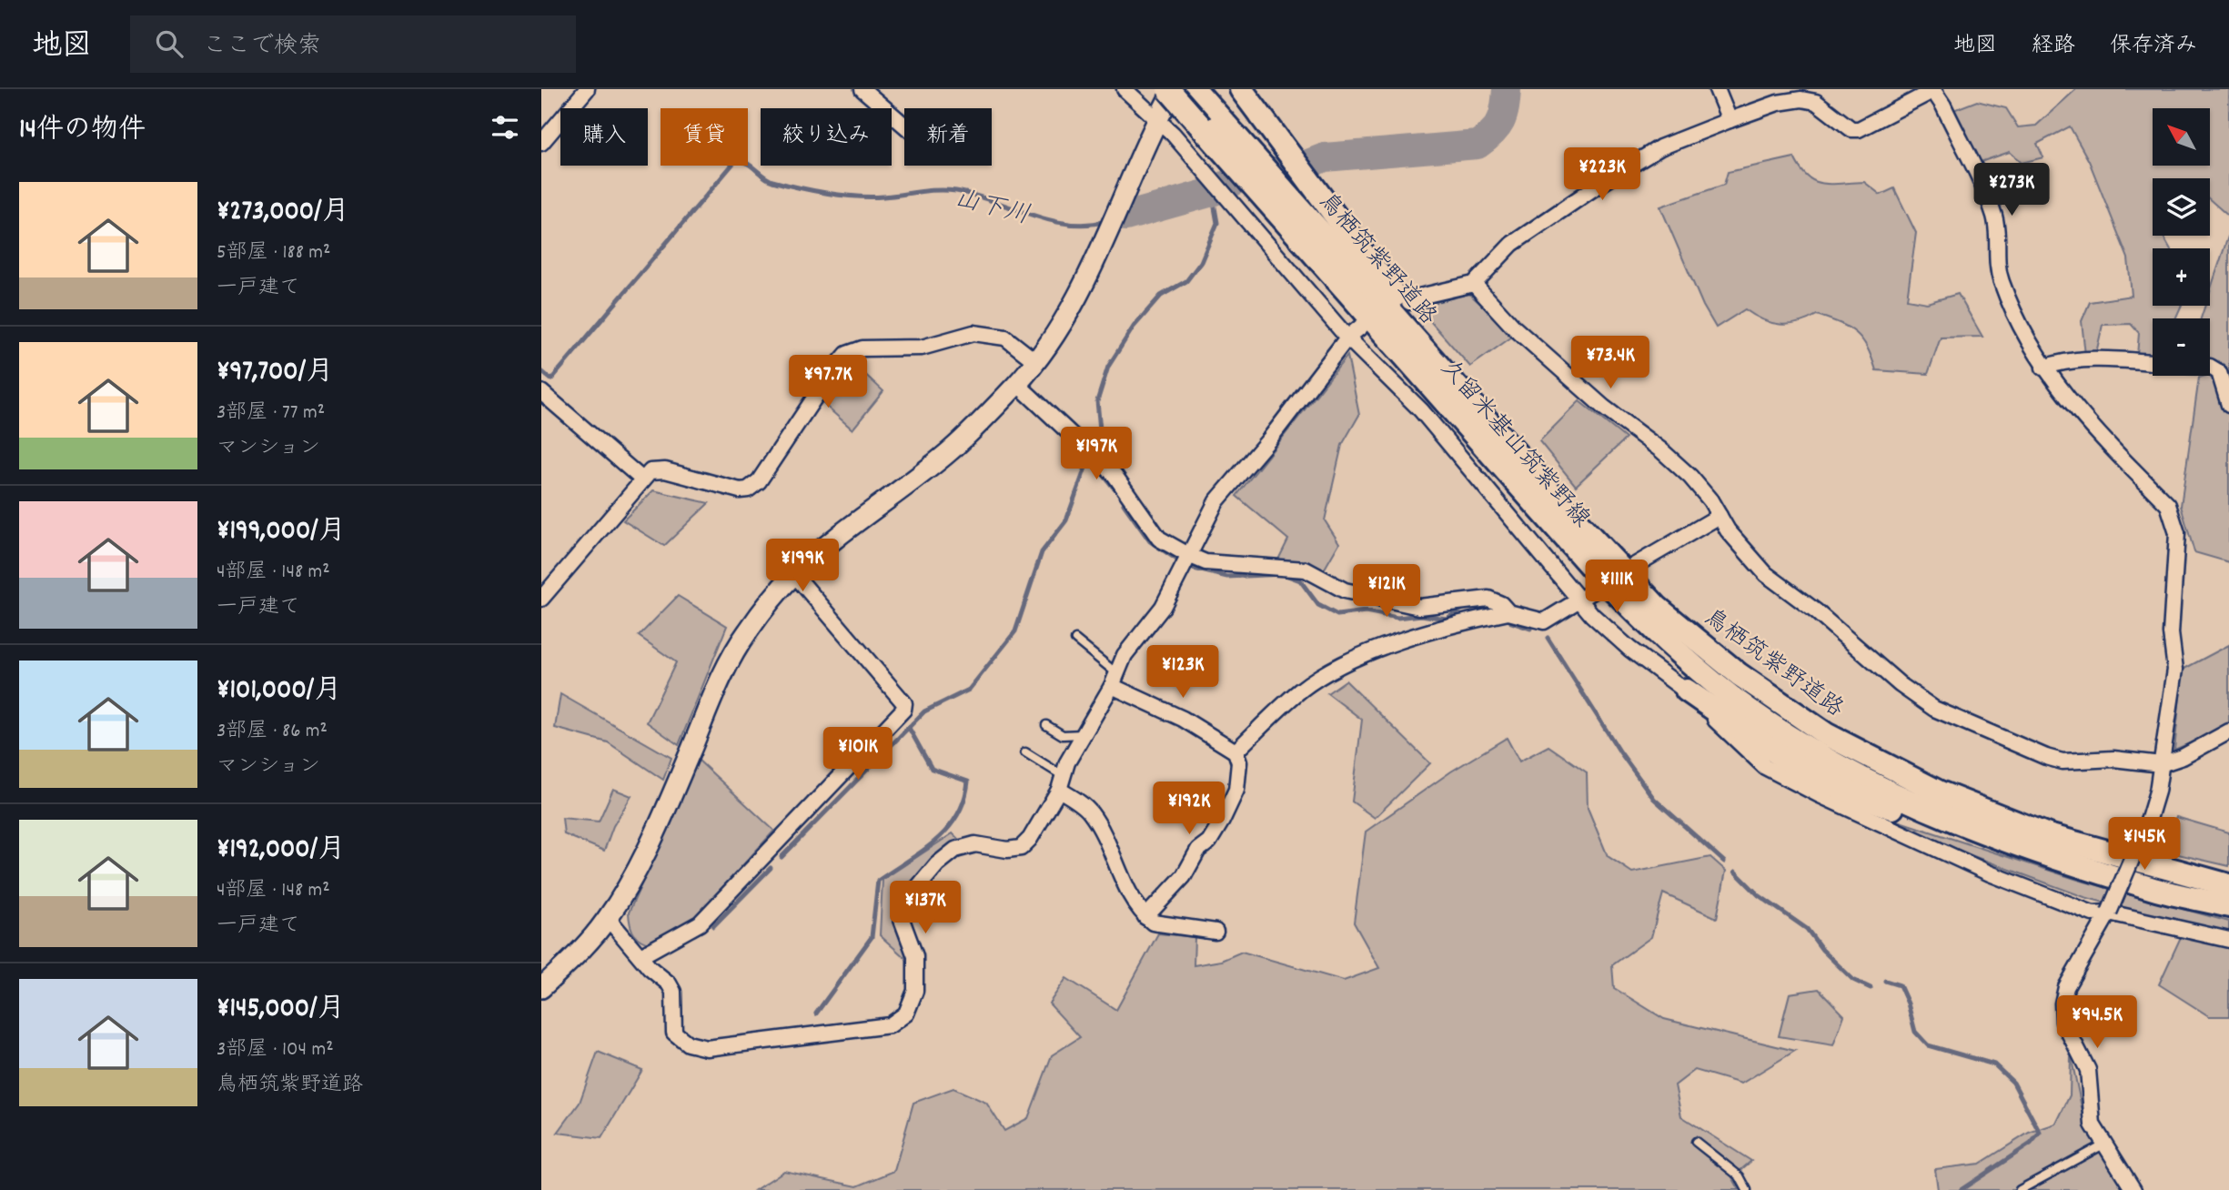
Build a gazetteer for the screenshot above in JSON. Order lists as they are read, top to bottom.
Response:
{
  "streets": {
    "main road": ["鳥栖筑紫野道路", "久留米基山筑紫野線"]
  },
  "crossings": [
    ["鳥栖筑紫野道路", "久留米基山筑紫野線"]
  ],
  "water": ["山下川"],
  "north": "top left",
  "page": {
    "header": "地図",
    "search": "ここで検索",
    "nav": ["地図", "経路", "保存済み"],
    "heading": "14件の物件",
    "map_buttons": ["+", "−"],
    "chip": [
      "購入",
      "賃貸",
      "絞り込み",
      "新着"
    ],
    "price": [
      "¥223K",
      "¥273K",
      "¥73.4K",
      "¥97.7K",
      "¥197K",
      "¥199K",
      "¥111K",
      "¥121K",
      "¥123K",
      "¥101K",
      "¥192K",
      "¥145K",
      "¥137K",
      "¥94.5K"
    ],
    "list": [
      {
        "name": "¥273,000/月",
        "note": "5部屋 · 188 m² · 一戸建て"
      },
      {
        "name": "¥97,700/月",
        "note": "3部屋 · 77 m² · マンション"
      },
      {
        "name": "¥199,000/月",
        "note": "4部屋 · 148 m² · 一戸建て"
      },
      {
        "name": "¥101,000/月",
        "note": "3部屋 · 86 m² · マンション"
      },
      {
        "name": "¥192,000/月",
        "note": "4部屋 · 148 m² · 一戸建て"
      },
      {
        "name": "¥145,000/月",
        "note": "3部屋 · 104 m² · 鳥栖筑紫野道路"
      }
    ]
  }
}
